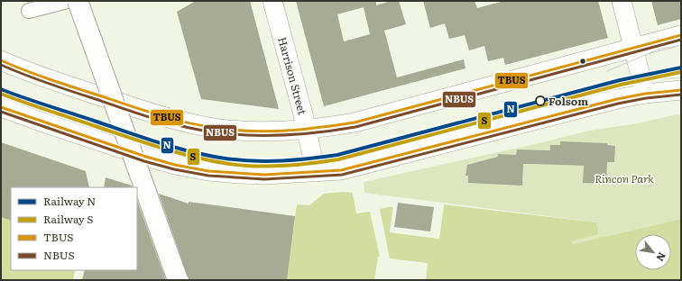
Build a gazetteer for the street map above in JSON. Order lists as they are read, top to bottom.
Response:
{
  "streets": {
    "main road": ["Harrison Street"]
  },
  "parks": ["Rincon Park"],
  "places": ["Folsom"],
  "lines": [
    "transit line TBUS",
    "transit line NBUS",
    "rail line N",
    "rail line S"
  ],
  "legend": [
    "Railway N",
    "Railway S",
    "TBUS",
    "NBUS"
  ],
  "north": "bottom right"
}
